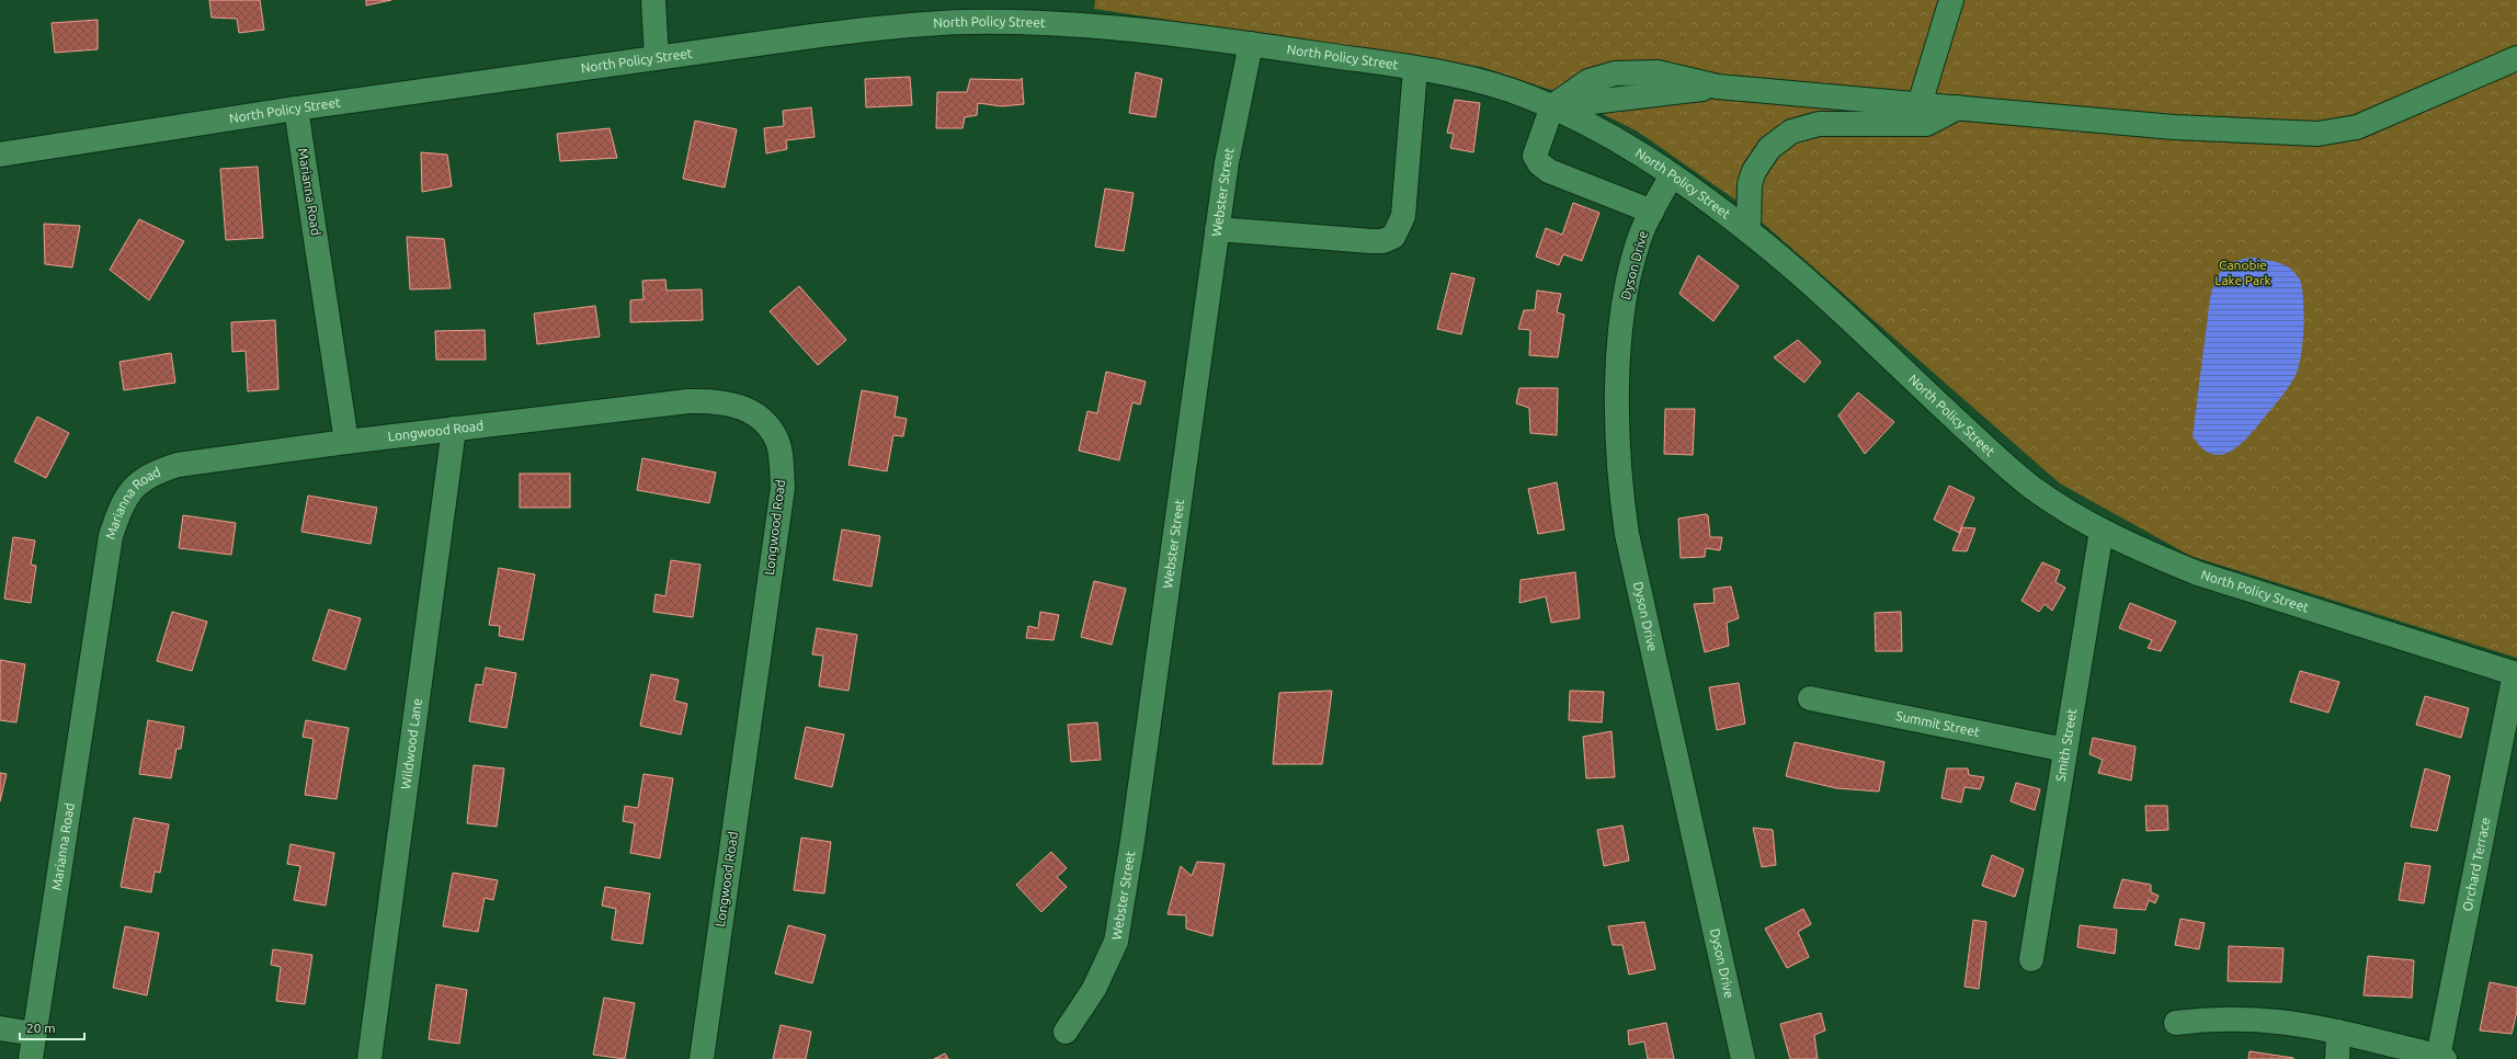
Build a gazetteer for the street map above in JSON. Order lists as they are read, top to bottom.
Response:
{
  "streets": {
    "street": [
      "North Policy Street",
      "Marianna Road",
      "Webster Street",
      "Dyson Drive",
      "Longwood Road",
      "Summit Street",
      "Wildwood Lane",
      "Smith Street",
      "Orchard Terrace"
    ]
  },
  "crossings": [
    ["North Policy Street", "Marianna Road"],
    ["North Policy Street", "Webster Street"],
    ["North Policy Street", "Dyson Drive"],
    ["North Policy Street", "Smith Street"],
    ["North Policy Street", "Orchard Terrace"],
    ["Marianna Road", "Longwood Road"],
    ["Longwood Road", "Wildwood Lane"],
    ["Summit Street", "Smith Street"]
  ],
  "parks": ["Canobie Lake Park"],
  "scale_bar": "20 m"
}
